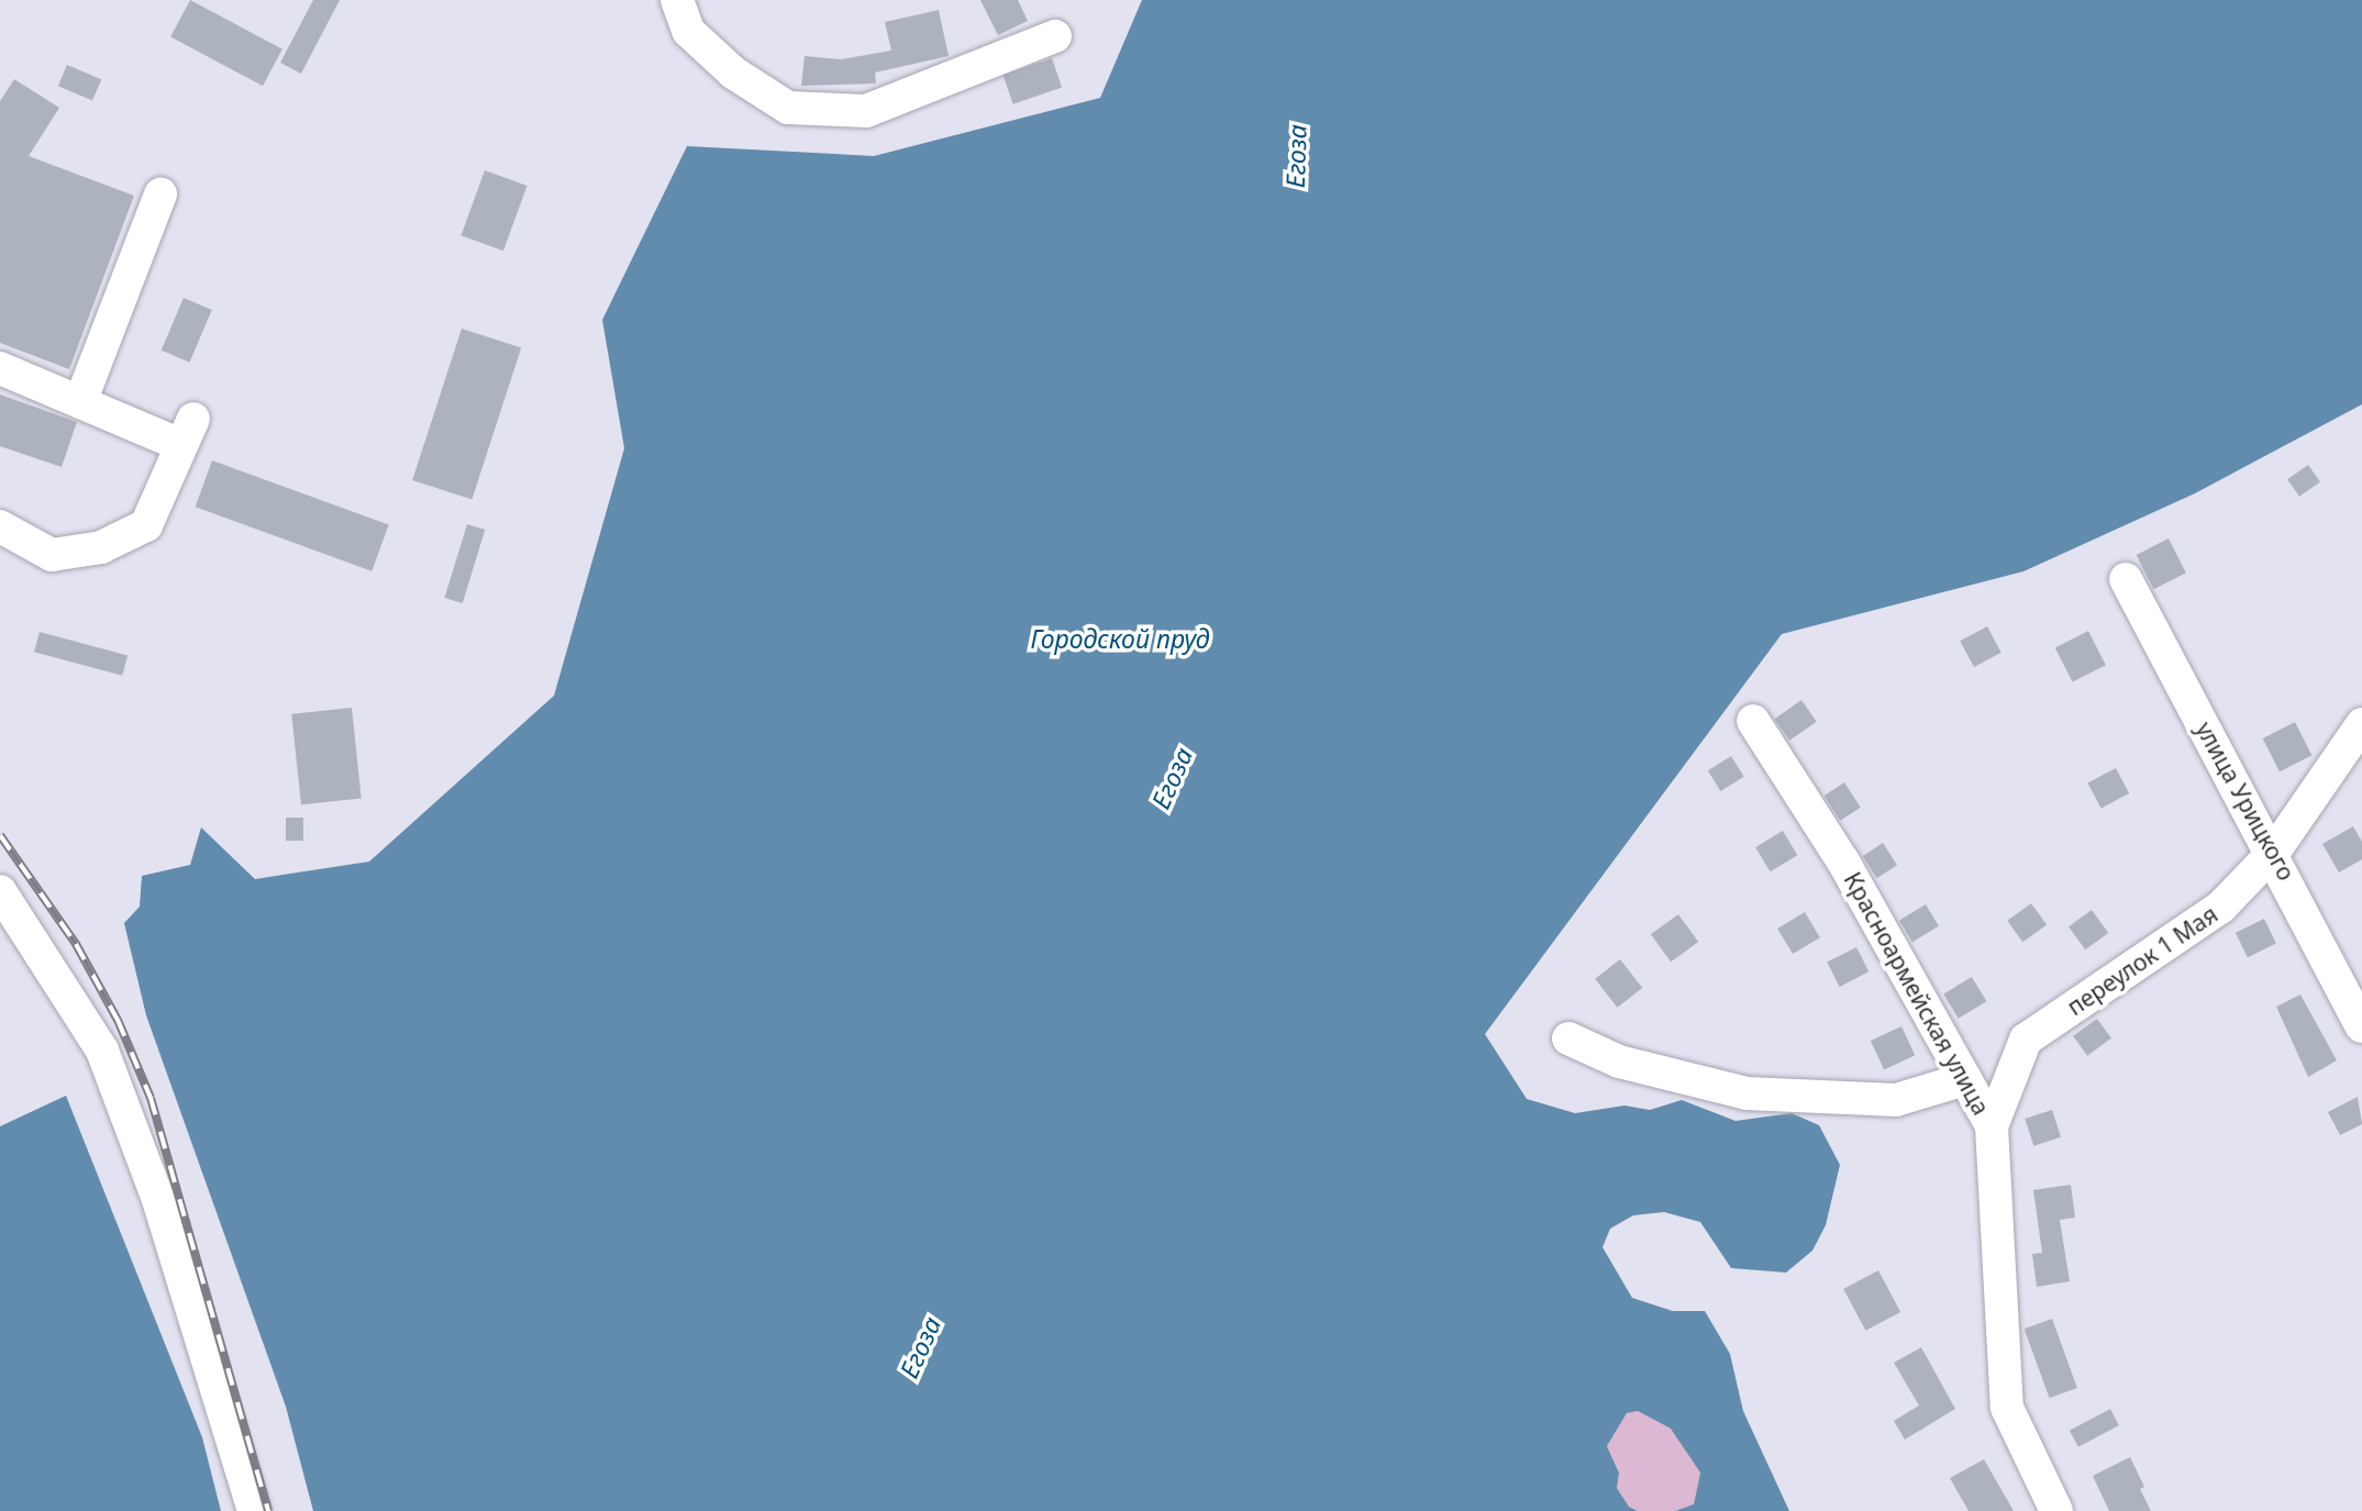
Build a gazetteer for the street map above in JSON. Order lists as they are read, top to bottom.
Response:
{
  "streets": {
    "street": ["улица Урицкого", "переулок 1 Мая", "Красноармейская улица"]
  },
  "crossings": [
    ["улица Урицкого", "переулок 1 Мая"],
    ["переулок 1 Мая", "Красноармейская улица"]
  ],
  "water": ["Егоза", "Городской пруд"]
}
